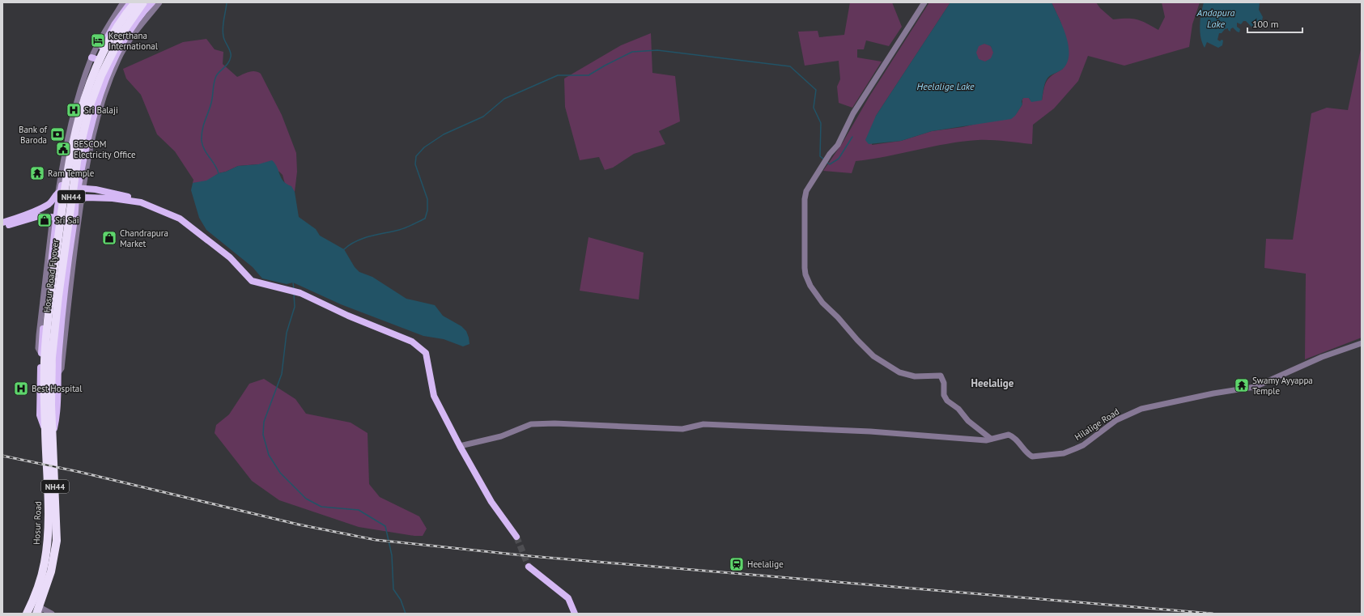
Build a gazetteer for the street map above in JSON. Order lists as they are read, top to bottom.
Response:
{
  "streets": {
    "highway": ["NH44", "Hosur Road Flyover", "Hosur Road"],
    "street": ["Hilalige Road"]
  },
  "crossings": [
    ["Hosur Road Flyover", "Hosur Road"]
  ],
  "districts": ["Heelalige"],
  "water": ["Andapura Lake", "Heelalige Lake"],
  "places": {
    "hotel": ["Keerthana International"],
    "hospital": ["Sri Balaji", "Best Hospital"],
    "bank": ["Bank of Baroda"],
    "public building": ["BESCOM Electricity Office"],
    "temple": ["Ram Temple", "Swamy Ayyappa Temple"],
    "shop": ["Sri Sai", "Chandrapura Market"],
    "station": ["Heelalige"]
  },
  "scale_bar": "100 m"
}
